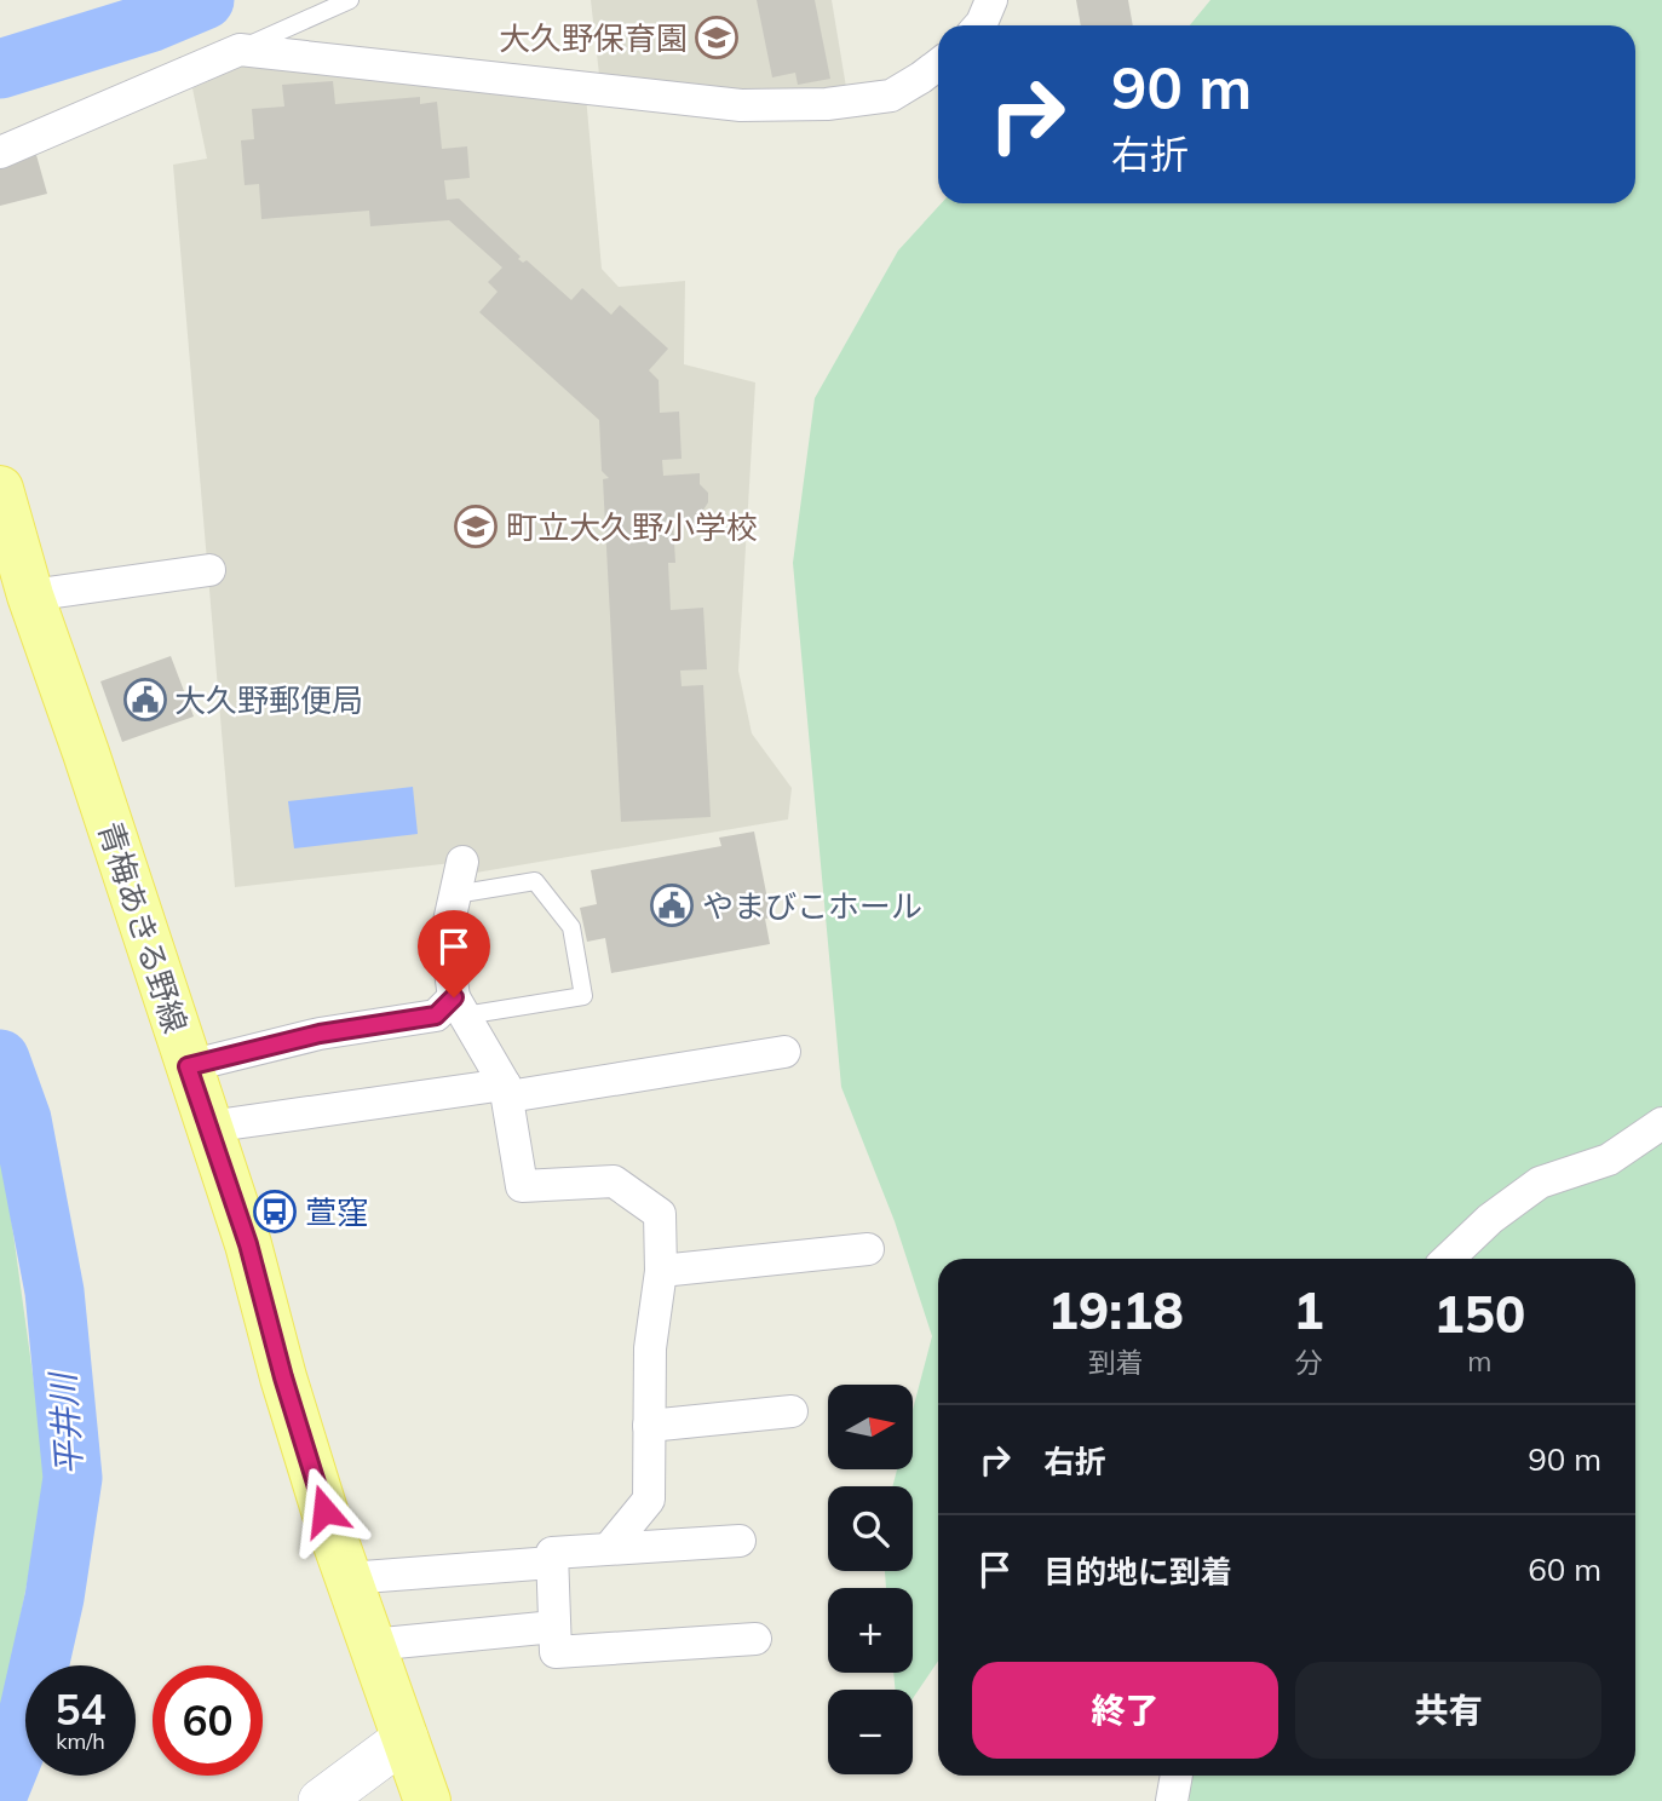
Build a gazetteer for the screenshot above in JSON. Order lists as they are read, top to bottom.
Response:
{
  "streets": {
    "main road": ["青梅あきる野線"]
  },
  "water": ["平井川"],
  "places": {
    "school or university": ["大久野保育園", "町立大久野小学校"],
    "public building": ["大久野郵便局", "やまびこホール"],
    "bus stop": ["萱窪"]
  },
  "north": "right",
  "page": {
    "turn": ["90 m", "右折"],
    "eta": [
      "19:18",
      "到着",
      "1",
      "分",
      "150",
      "m"
    ],
    "map_buttons": ["+", "−"],
    "list": [
      {
        "name": "右折",
        "value": "90 m"
      },
      {
        "name": "目的地に到着",
        "value": "60 m"
      }
    ],
    "buttons": ["終了", "共有"],
    "speed": "54 km/h",
    "limit": "60"
  }
}
